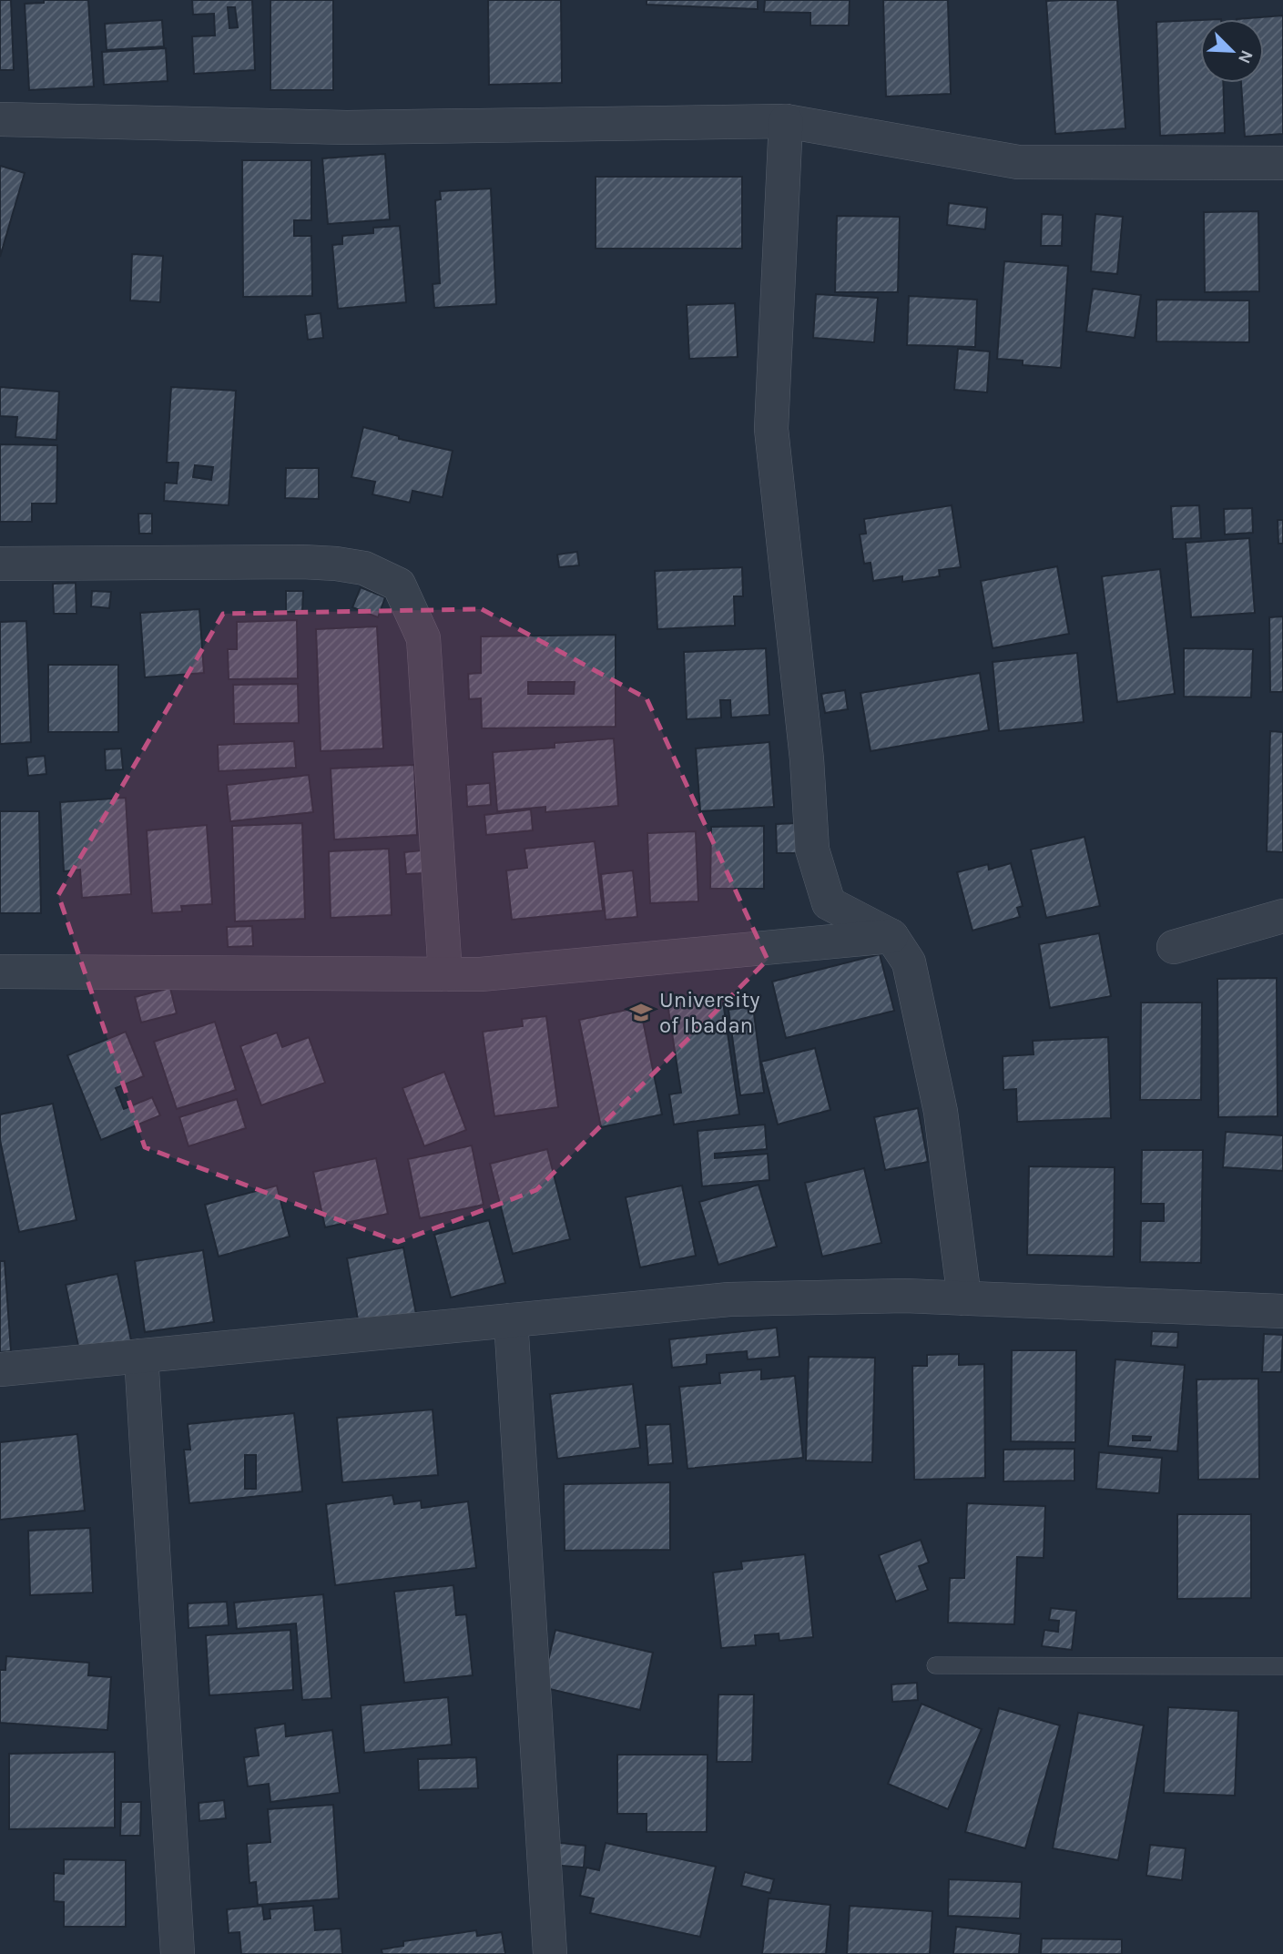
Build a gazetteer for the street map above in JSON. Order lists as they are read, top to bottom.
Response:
{
  "places": {
    "school or university": ["University of Ibadan"]
  },
  "north": "bottom right"
}
